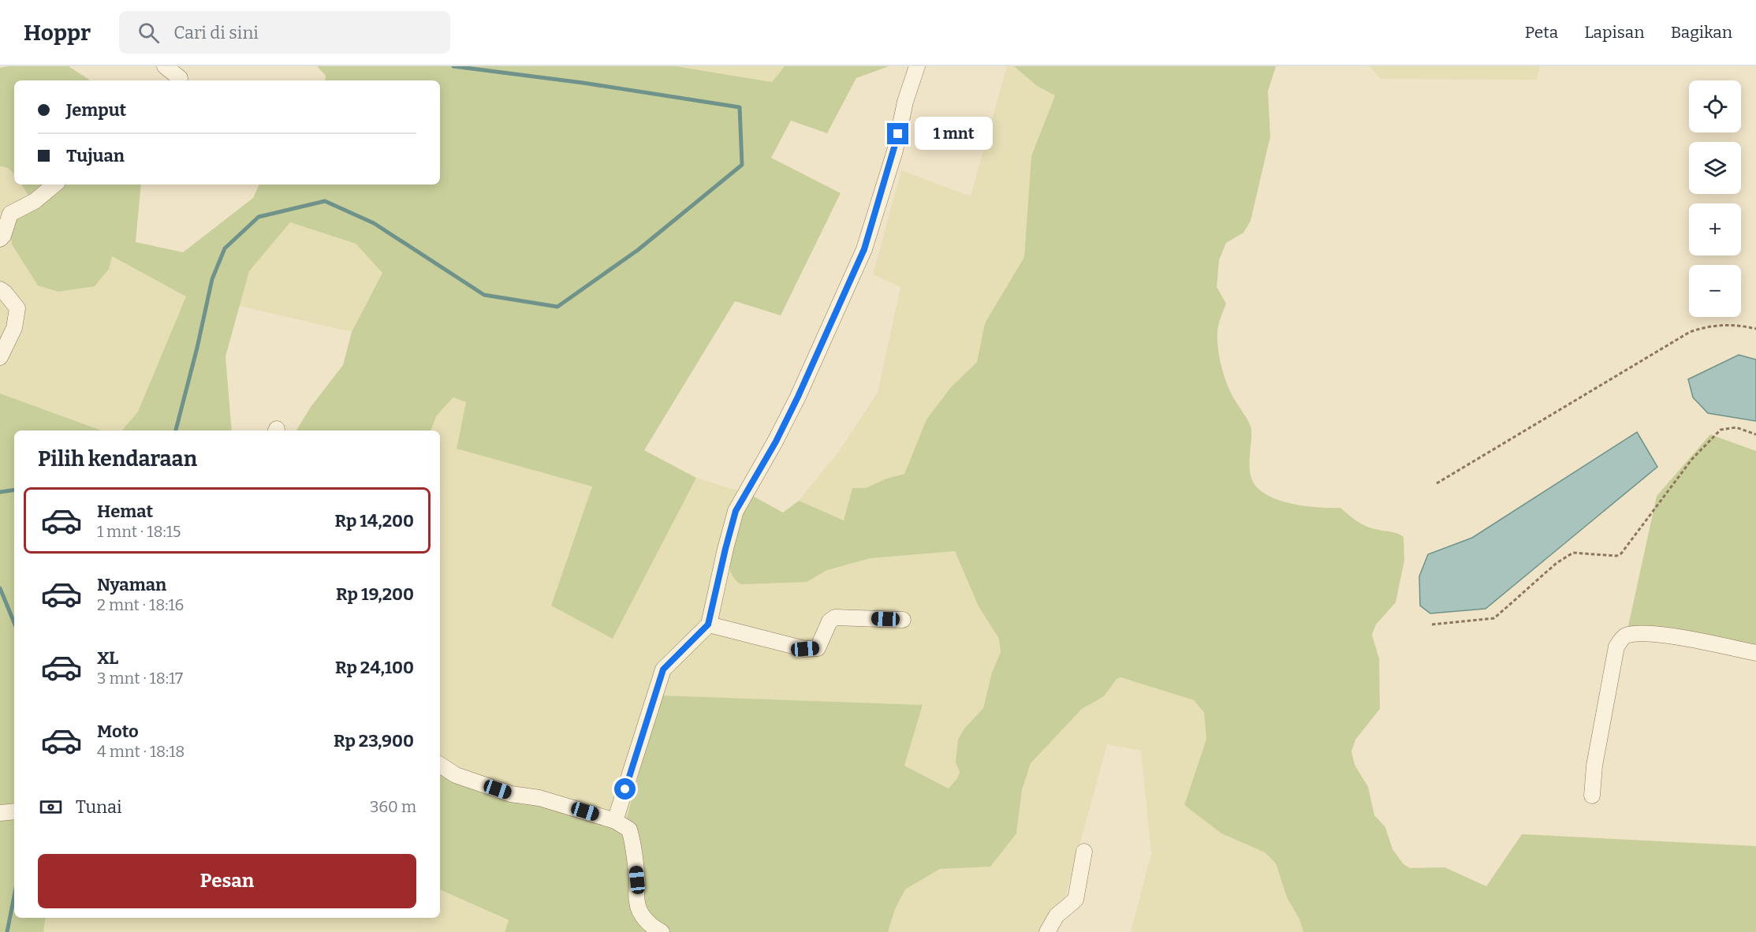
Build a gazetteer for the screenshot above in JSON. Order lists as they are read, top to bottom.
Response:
{
  "page": {
    "header": "Hoppr",
    "search": "Cari di sini",
    "nav": ["Peta", "Lapisan", "Bagikan"],
    "map_buttons": ["+", "−"],
    "banner": ["Jemput", "Tujuan"],
    "bubble": "1 mnt",
    "heading": "Pilih kendaraan",
    "list": [
      {
        "name": "Hemat",
        "note": "1 mnt · 18:15",
        "value": "Rp 14,200"
      },
      {
        "name": "Nyaman",
        "note": "2 mnt · 18:16",
        "value": "Rp 19,200"
      },
      {
        "name": "XL",
        "note": "3 mnt · 18:17",
        "value": "Rp 24,100"
      },
      {
        "name": "Moto",
        "note": "4 mnt · 18:18",
        "value": "Rp 23,900"
      }
    ],
    "pay": ["Tunai", "360 m"],
    "buttons": "Pesan"
  }
}
